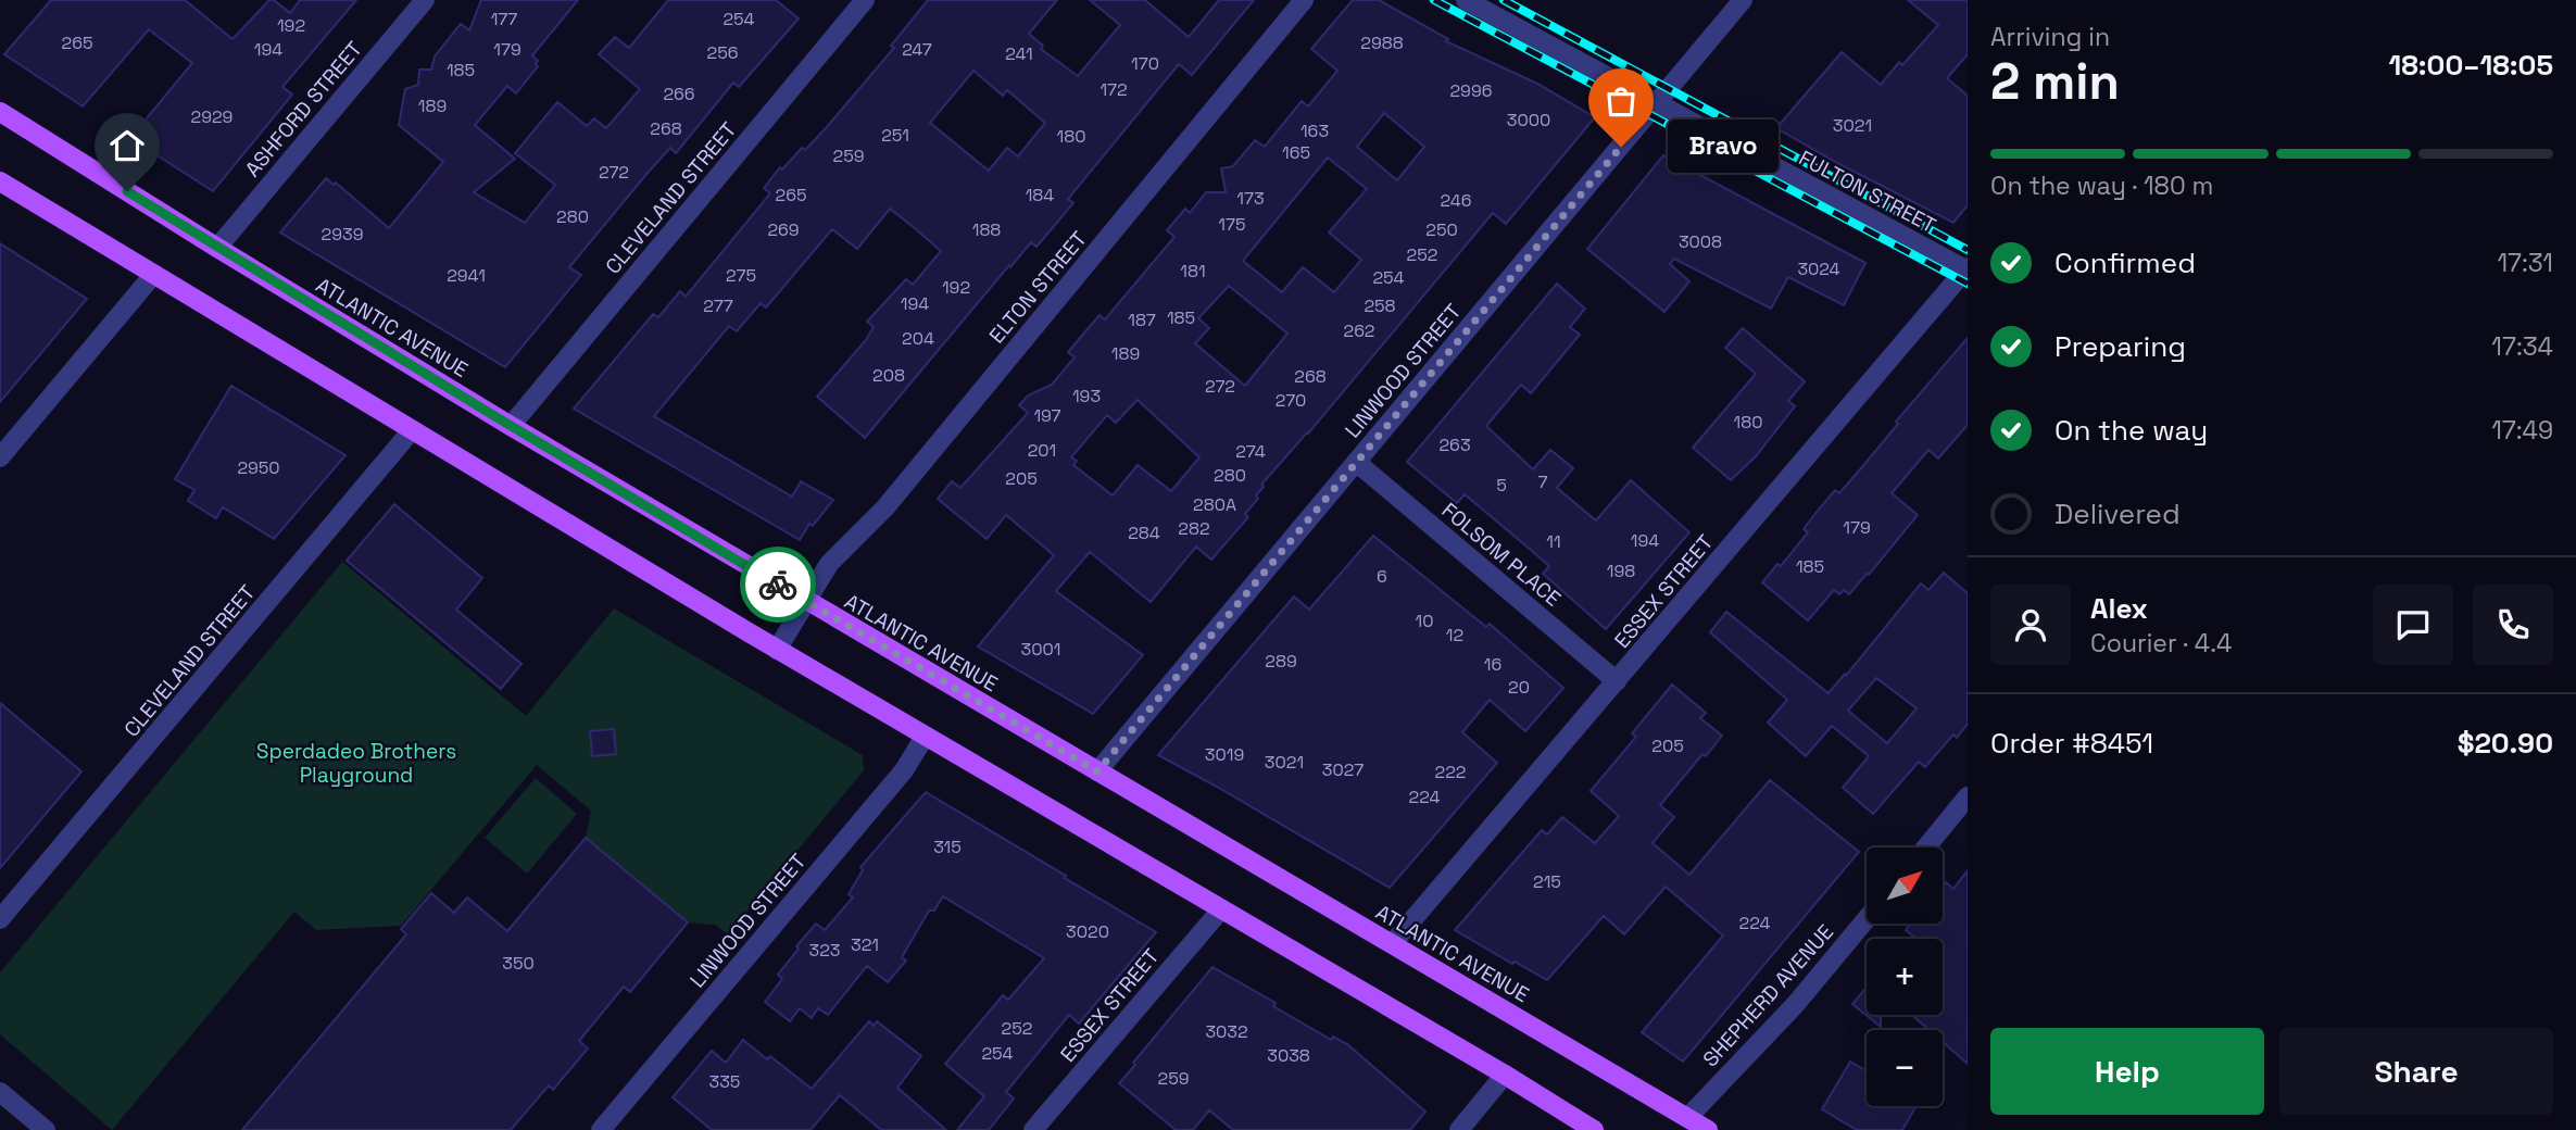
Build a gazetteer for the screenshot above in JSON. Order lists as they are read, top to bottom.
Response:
{
  "streets": {
    "main road": ["ATLANTIC AVENUE"],
    "street": [
      "ASHFORD STREET",
      "FULTON STREET",
      "CLEVELAND STREET",
      "ELTON STREET",
      "LINWOOD STREET",
      "FOLSOM PLACE",
      "ESSEX STREET",
      "SHEPHERD AVENUE"
    ]
  },
  "crossings": [
    ["ASHFORD STREET", "ATLANTIC AVENUE"],
    ["FULTON STREET", "LINWOOD STREET"],
    ["FULTON STREET", "ESSEX STREET"],
    ["CLEVELAND STREET", "ATLANTIC AVENUE"],
    ["ELTON STREET", "ATLANTIC AVENUE"],
    ["ATLANTIC AVENUE", "LINWOOD STREET"],
    ["ATLANTIC AVENUE", "ESSEX STREET"],
    ["ATLANTIC AVENUE", "SHEPHERD AVENUE"],
    ["LINWOOD STREET", "FOLSOM PLACE"],
    ["FOLSOM PLACE", "ESSEX STREET"]
  ],
  "parks": ["Sperdadeo Brothers Playground"],
  "places": ["Bravo"],
  "house_numbers": [
    "177",
    "254",
    "192",
    "265",
    "2988",
    "194",
    "179",
    "247",
    "256",
    "241",
    "170",
    "185",
    "172",
    "2996",
    "266",
    "189",
    "2929",
    "3000",
    "3021",
    "268",
    "163",
    "251",
    "180",
    "165",
    "259",
    "272",
    "265",
    "184",
    "173",
    "246",
    "280",
    "175",
    "269",
    "188",
    "250",
    "2939",
    "3008",
    "252",
    "3024",
    "181",
    "2941",
    "275",
    "254",
    "192",
    "194",
    "277",
    "258",
    "185",
    "187",
    "262",
    "204",
    "189",
    "208",
    "268",
    "272",
    "193",
    "270",
    "197",
    "180",
    "263",
    "201",
    "274",
    "2950",
    "280",
    "205",
    "7",
    "5",
    "280A",
    "179",
    "282",
    "284",
    "194",
    "11",
    "185",
    "198",
    "6",
    "10",
    "12",
    "3001",
    "289",
    "16",
    "20",
    "205",
    "3019",
    "3021",
    "3027",
    "222",
    "224",
    "315",
    "215",
    "224",
    "3020",
    "321",
    "323",
    "350",
    "252",
    "3032",
    "254",
    "3038",
    "259",
    "335"
  ],
  "north": "top right",
  "page": {
    "heading": ["2 min", "Arriving in", "18:00–18:05"],
    "panel": [
      "Alex",
      "Courier · 4.4",
      "Order #8451",
      "$20.90"
    ],
    "bubble": "Bravo",
    "bar": "On the way · 180 m",
    "list": [
      ["Confirmed", "17:31"],
      ["Preparing", "17:34"],
      ["On the way", "17:49"],
      "Delivered"
    ],
    "map_buttons": ["+", "−"],
    "buttons": ["Help", "Share"]
  }
}
